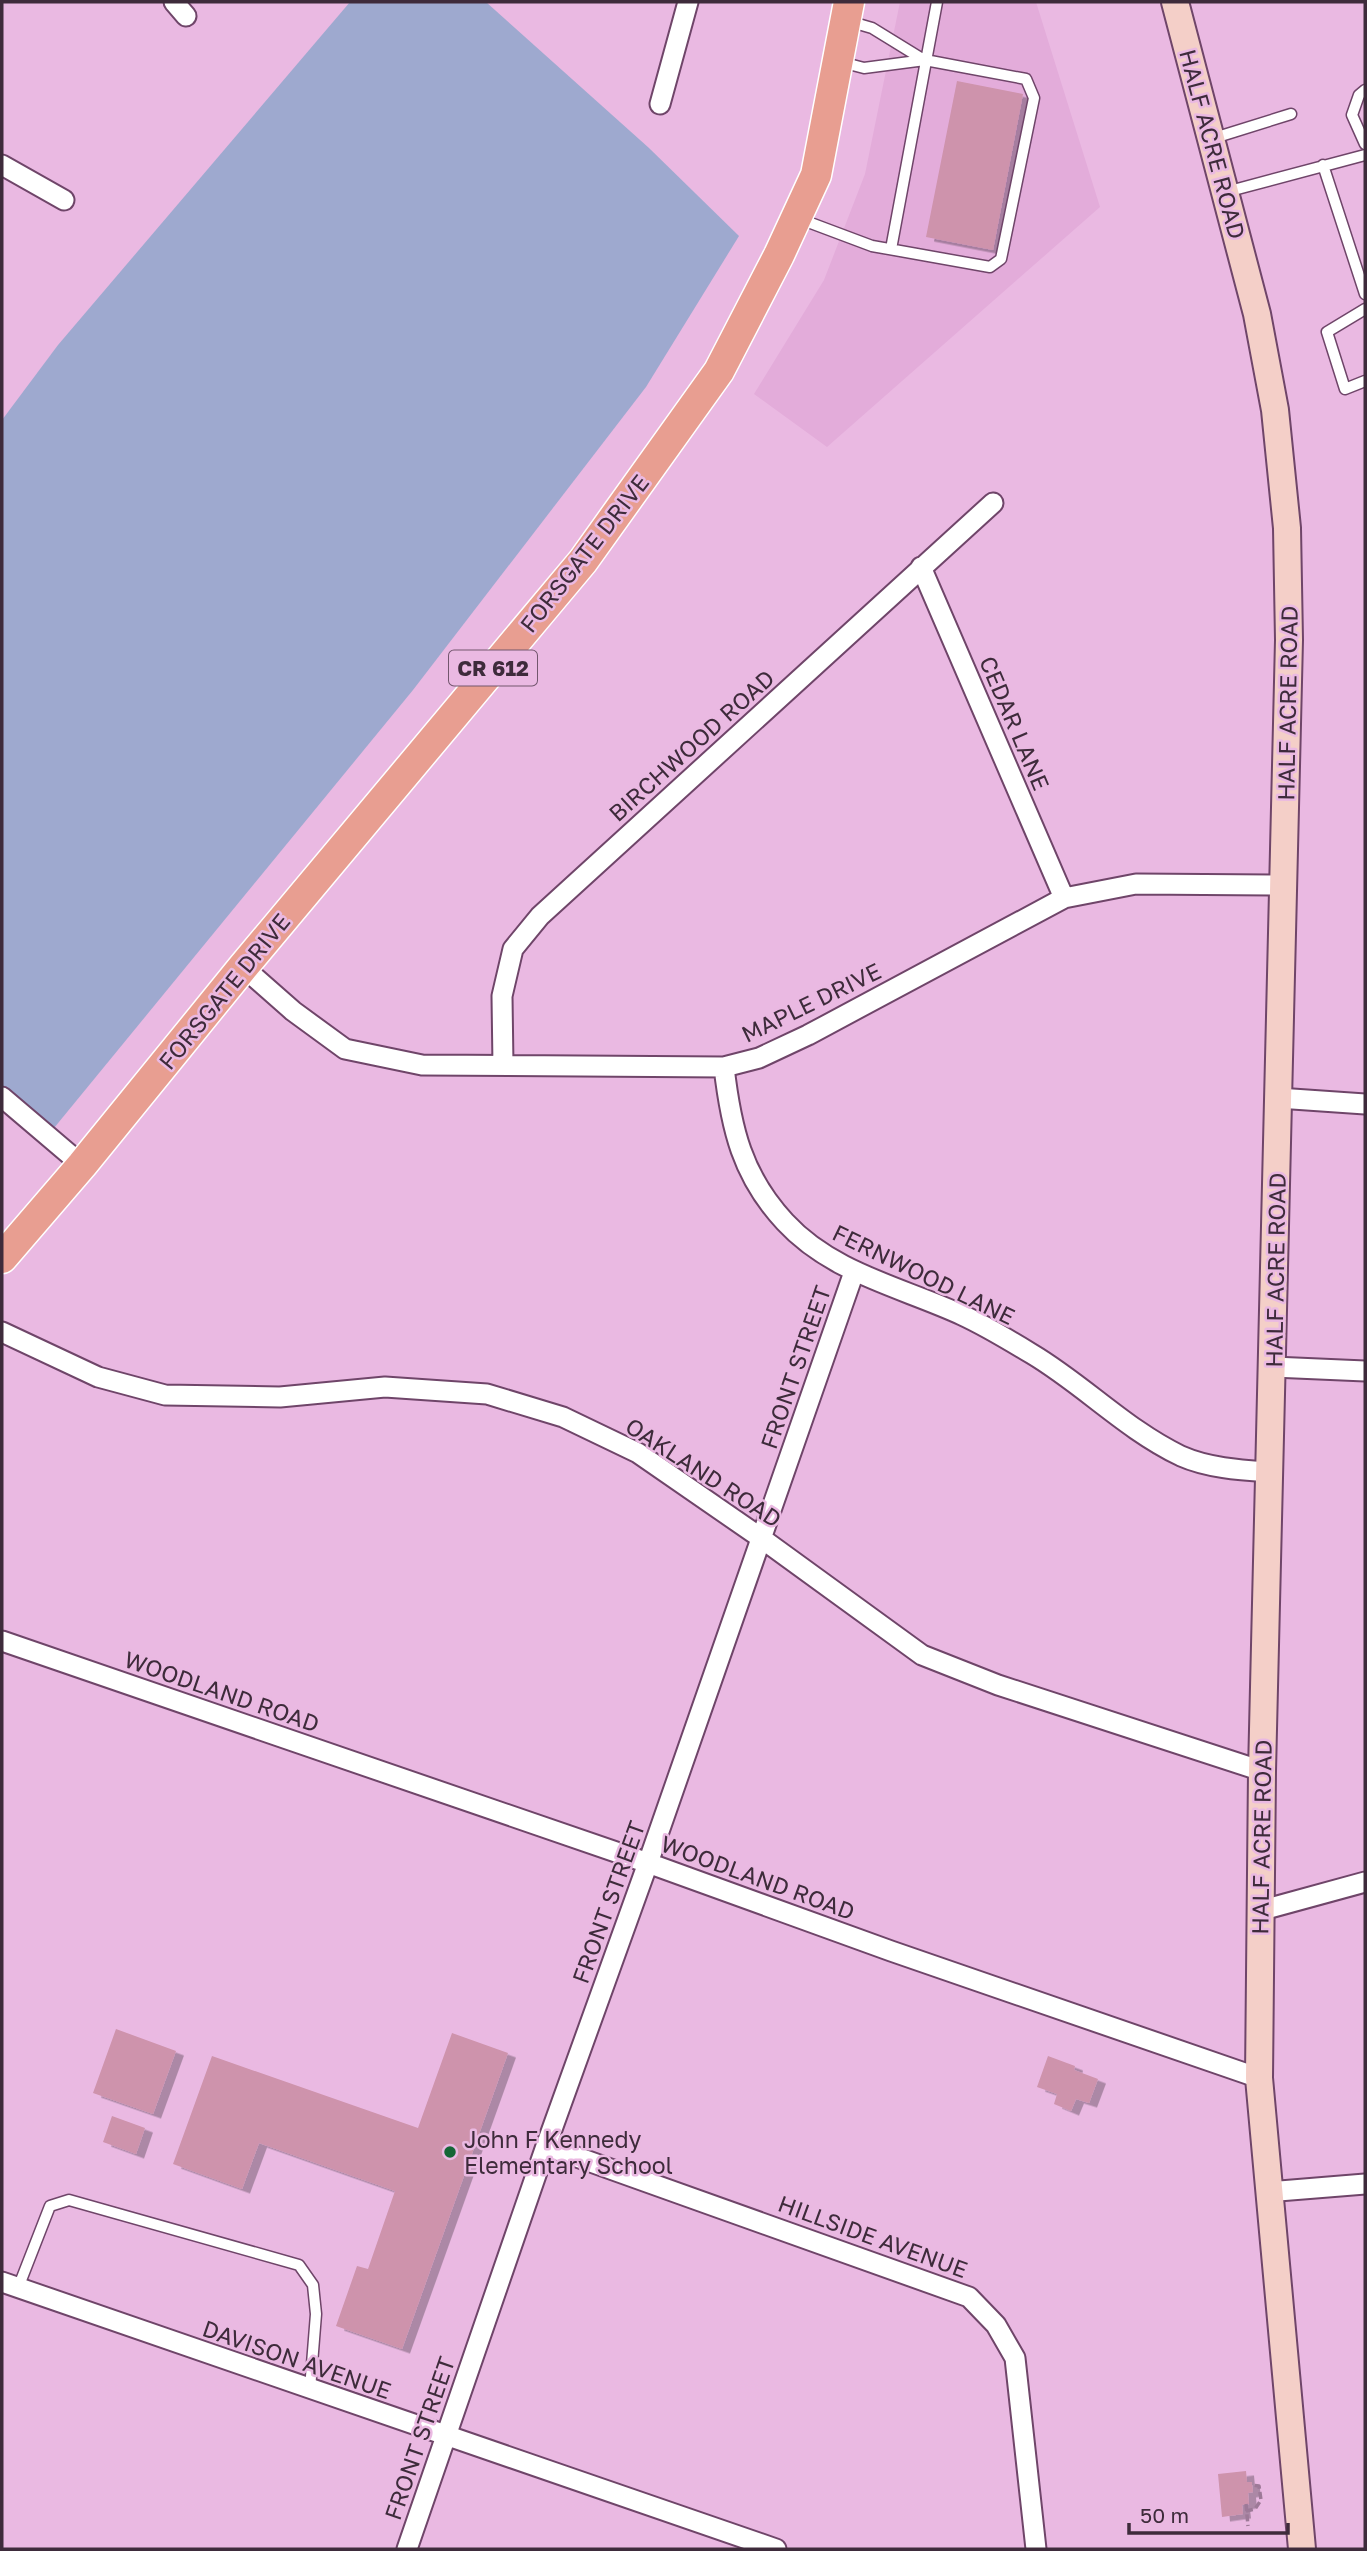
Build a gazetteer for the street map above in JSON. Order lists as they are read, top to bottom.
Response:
{
  "streets": {
    "main road": ["FORSGATE DRIVE", "CR 612"],
    "street": [
      "HALF ACRE ROAD",
      "CEDAR LANE",
      "BIRCHWOOD ROAD",
      "MAPLE DRIVE",
      "FERNWOOD LANE",
      "FRONT STREET",
      "OAKLAND ROAD",
      "WOODLAND ROAD",
      "HILLSIDE AVENUE",
      "DAVISON AVENUE"
    ]
  },
  "crossings": [
    ["HALF ACRE ROAD", "MAPLE DRIVE"],
    ["HALF ACRE ROAD", "FERNWOOD LANE"],
    ["HALF ACRE ROAD", "OAKLAND ROAD"],
    ["HALF ACRE ROAD", "WOODLAND ROAD"],
    ["FORSGATE DRIVE", "MAPLE DRIVE"],
    ["CEDAR LANE", "BIRCHWOOD ROAD"],
    ["CEDAR LANE", "MAPLE DRIVE"],
    ["BIRCHWOOD ROAD", "MAPLE DRIVE"],
    ["MAPLE DRIVE", "FERNWOOD LANE"],
    ["FERNWOOD LANE", "FRONT STREET"],
    ["FRONT STREET", "OAKLAND ROAD"],
    ["FRONT STREET", "WOODLAND ROAD"],
    ["FRONT STREET", "HILLSIDE AVENUE"],
    ["FRONT STREET", "DAVISON AVENUE"]
  ],
  "places": ["John F Kennedy Elementary School"],
  "scale_bar": "50 m"
}
